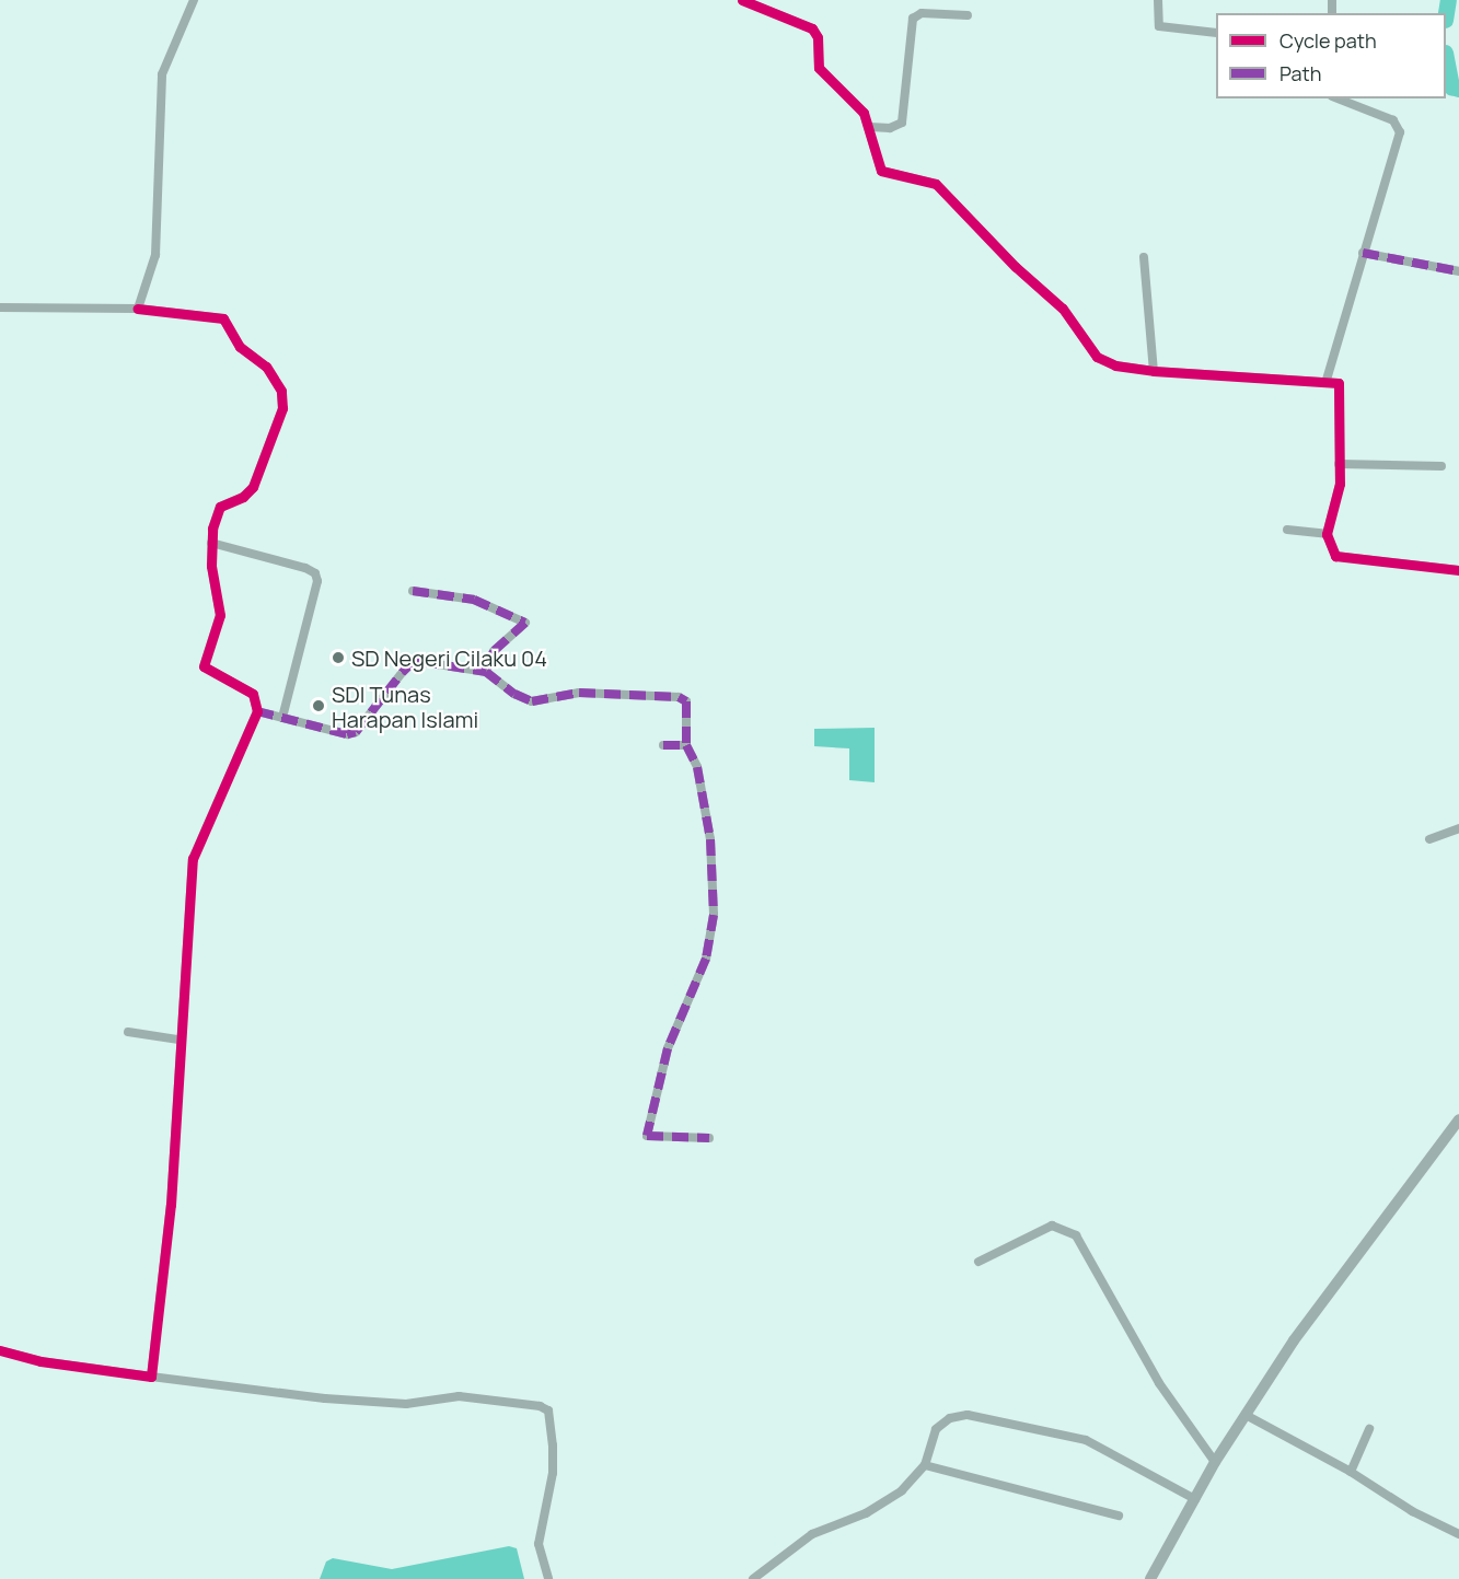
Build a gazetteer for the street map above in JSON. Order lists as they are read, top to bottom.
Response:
{
  "places": ["SD Negeri Cilaku 04", "SDI Tunas Harapan Islami"],
  "legend": ["Cycle path", "Path"]
}
